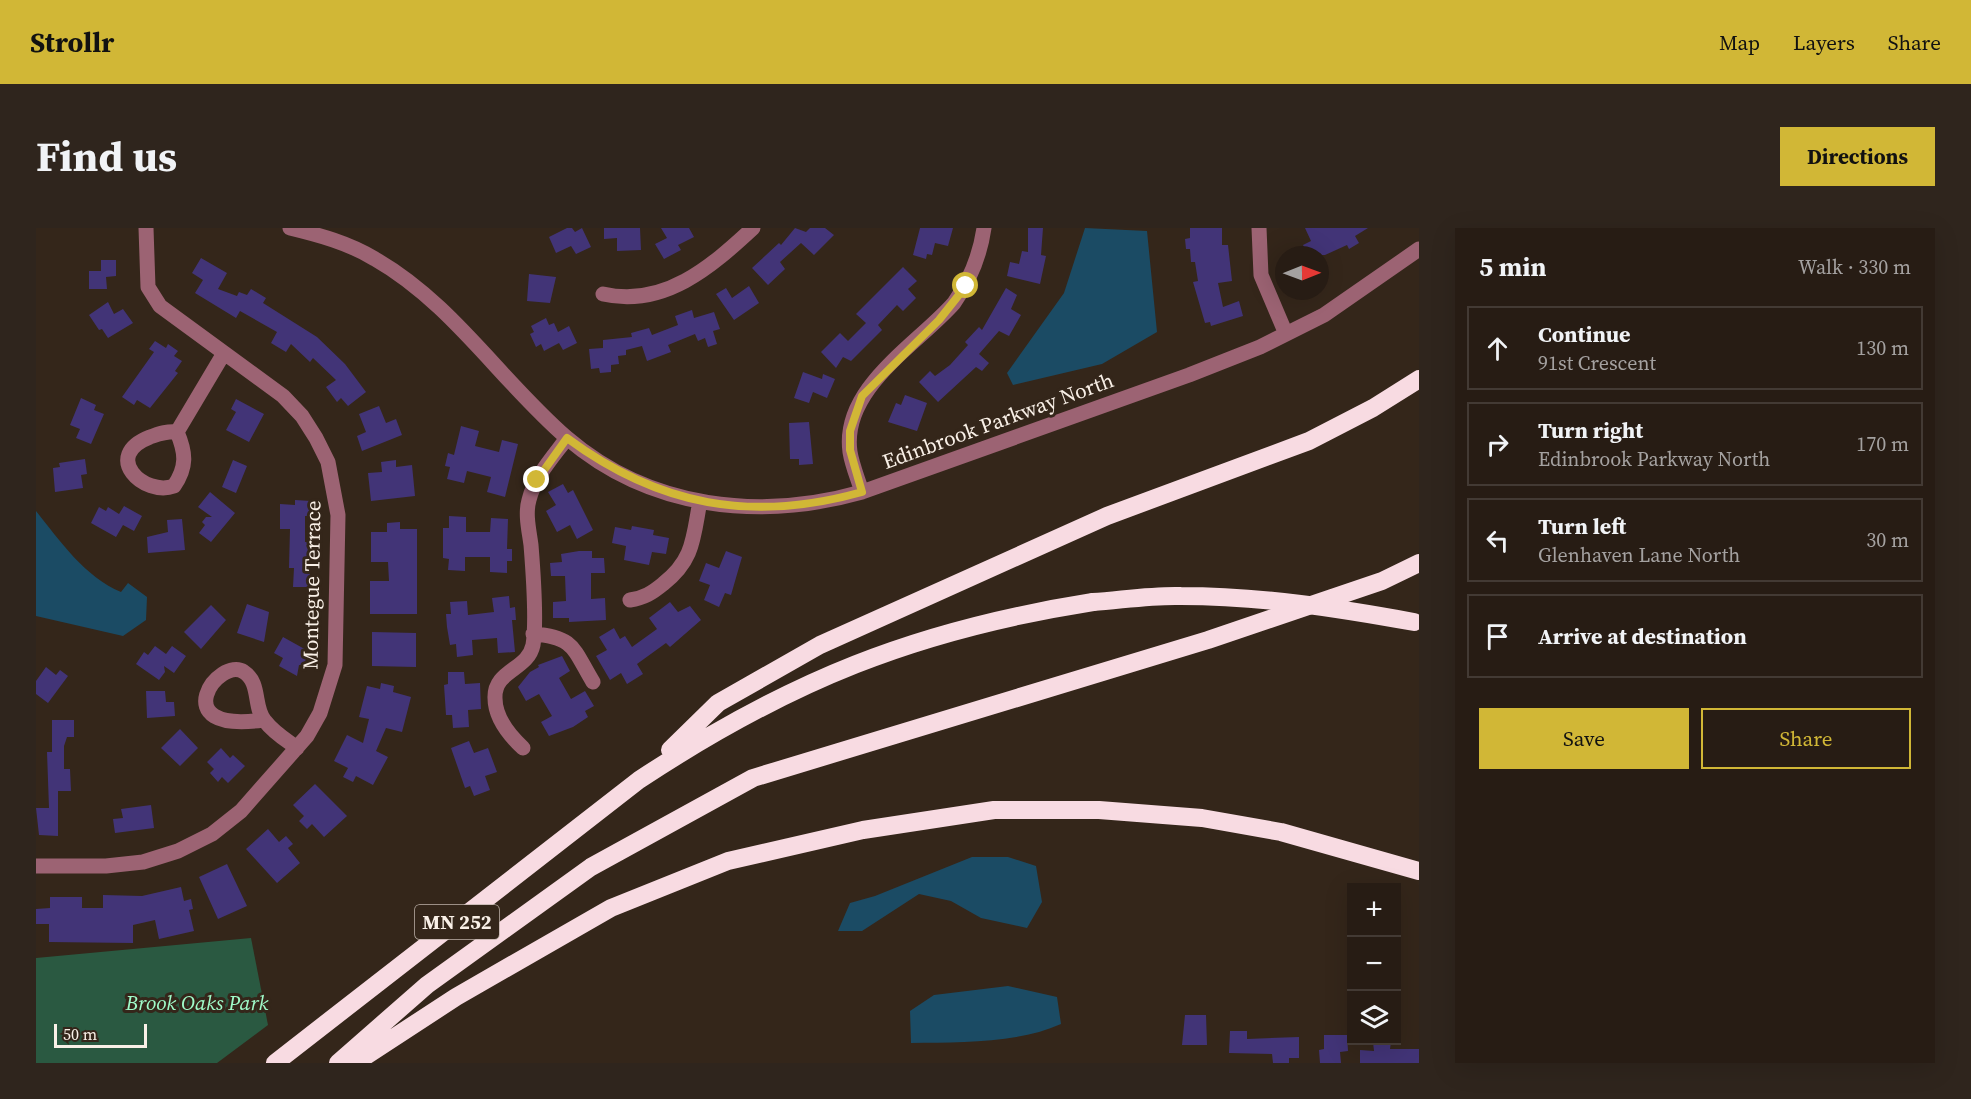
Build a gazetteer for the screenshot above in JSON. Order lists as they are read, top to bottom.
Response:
{
  "streets": {
    "highway": ["MN 252"],
    "street": ["Edinbrook Parkway North", "Montegue Terrace"]
  },
  "parks": ["Brook Oaks Park"],
  "scale_bar": "50 m",
  "north": "right",
  "page": {
    "header": "Strollr",
    "nav": ["Map", "Layers", "Share"],
    "title": "Find us",
    "buttons": [
      "Directions",
      ["Save", "Share"]
    ],
    "heading": ["5 min", "Walk · 330 m"],
    "list": [
      ["Continue", "91st Crescent", "130 m"],
      ["Turn right", "Edinbrook Parkway North", "170 m"],
      ["Turn left", "Glenhaven Lane North", "30 m"],
      "Arrive at destination"
    ],
    "map_buttons": ["+", "−"],
    "scale": "50 m"
  }
}
